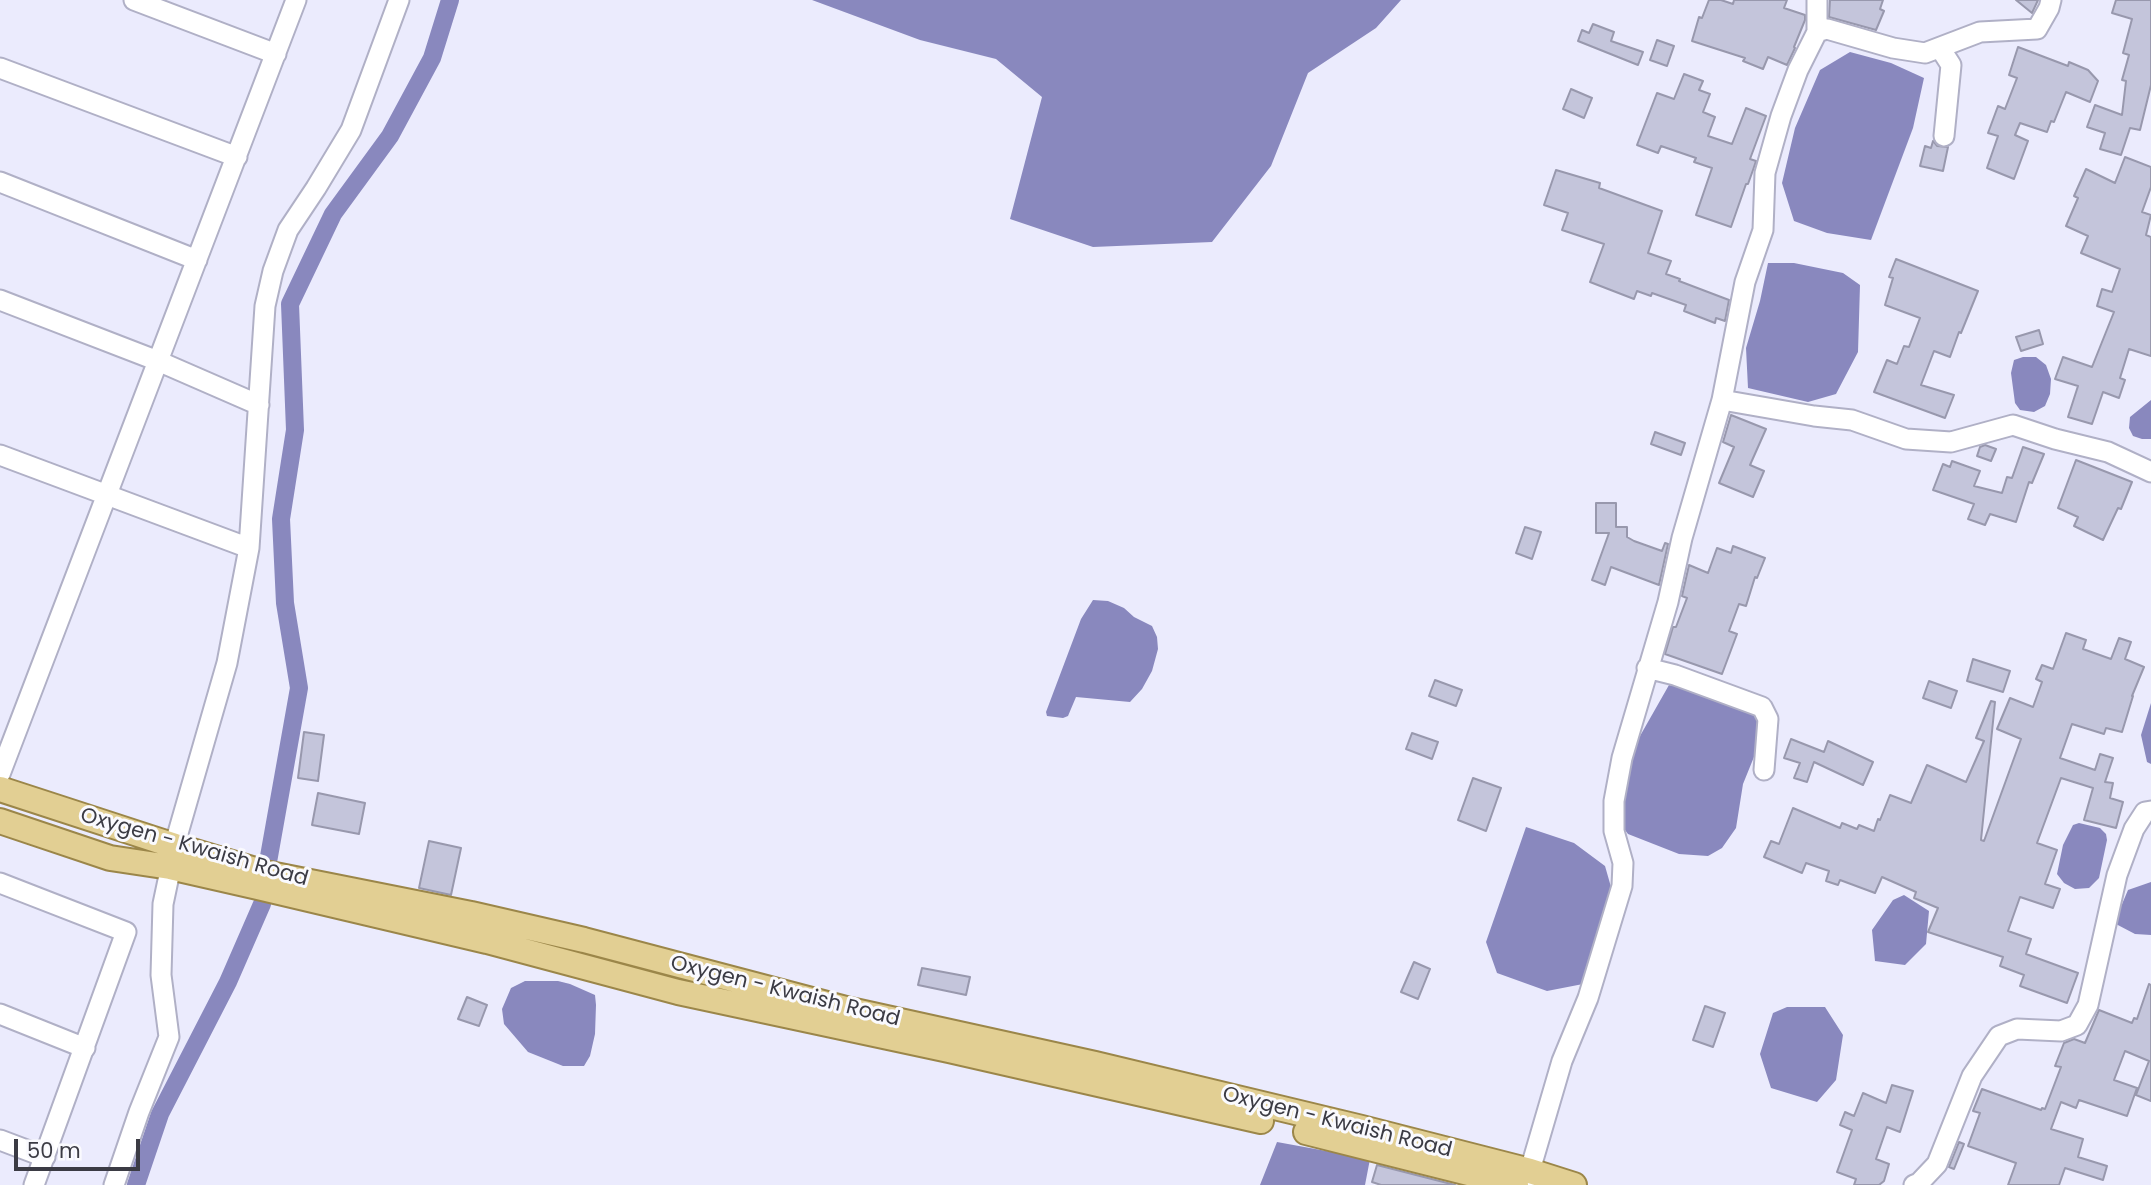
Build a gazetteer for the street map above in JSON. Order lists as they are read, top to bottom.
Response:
{
  "streets": {
    "main road": ["Oxygen - Kwaish Road"]
  },
  "scale_bar": "50 m"
}
